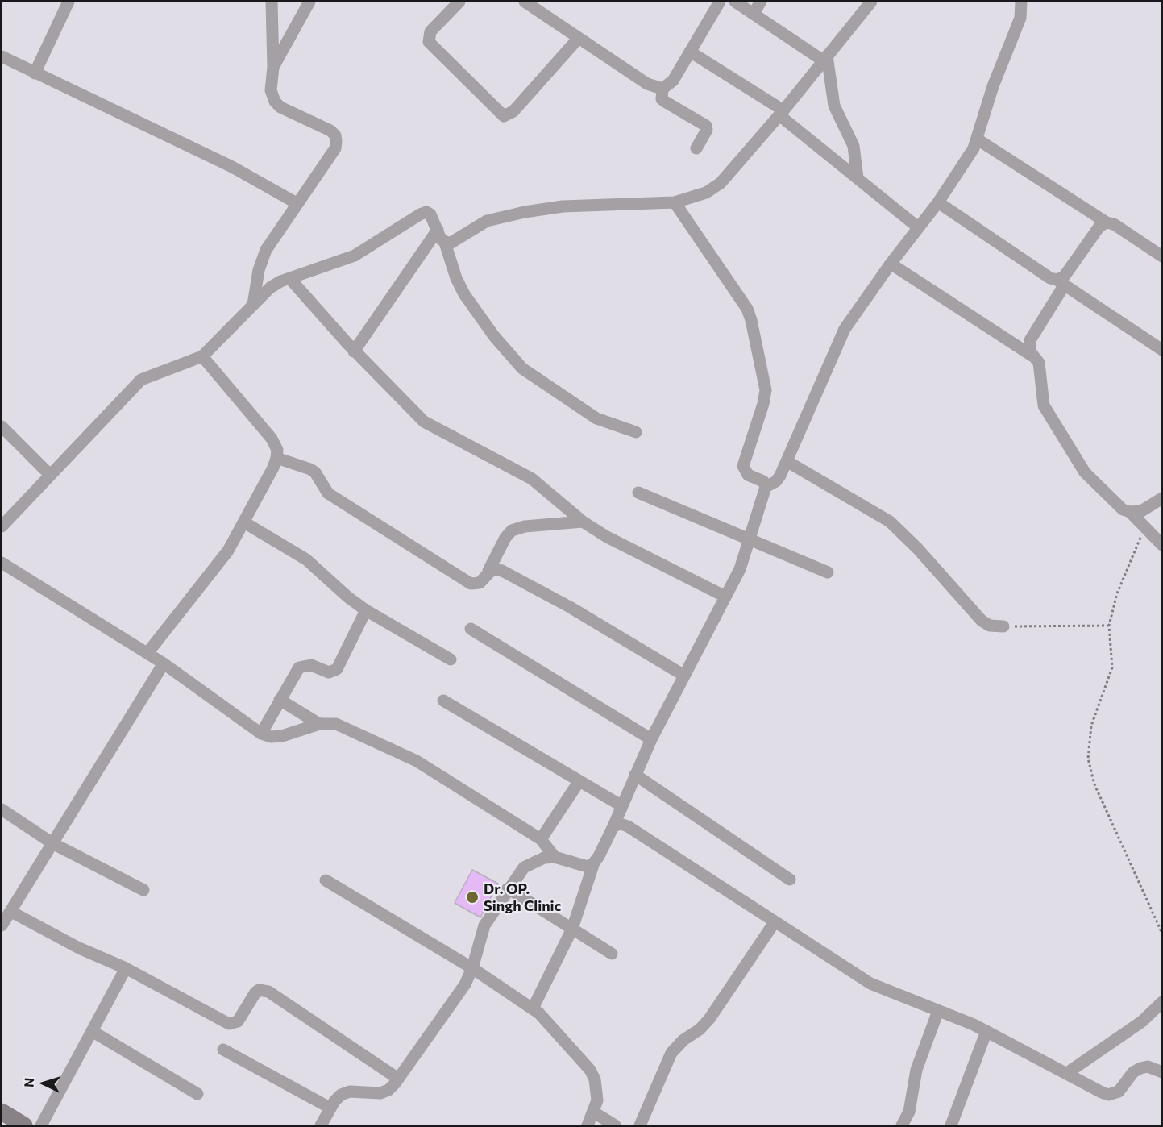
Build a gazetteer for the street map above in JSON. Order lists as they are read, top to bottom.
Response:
{
  "places": ["Dr. OP. Singh Clinic"],
  "north": "left"
}
